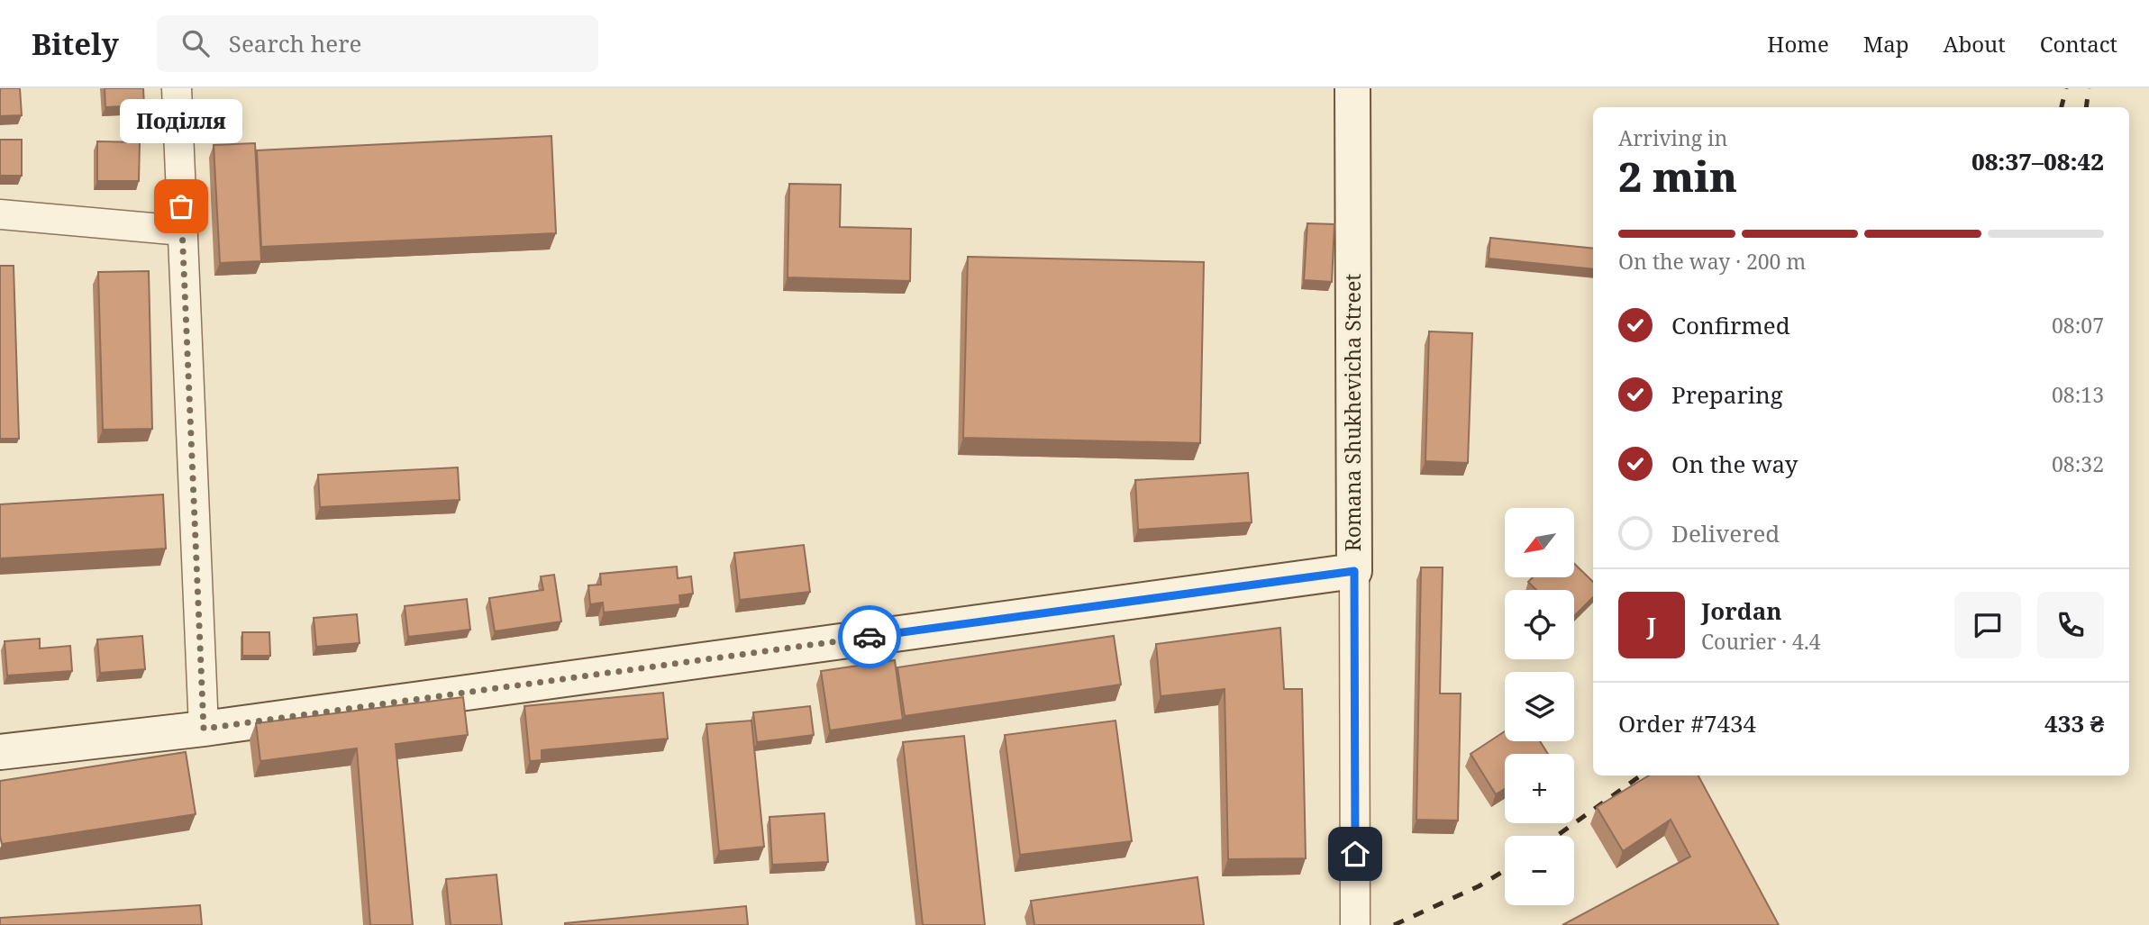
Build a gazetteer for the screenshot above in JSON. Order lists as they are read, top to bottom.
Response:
{
  "streets": {
    "street": ["Romana Shukhevicha Street"]
  },
  "places": ["Поділля"],
  "north": "bottom left",
  "page": {
    "header": "Bitely",
    "search": "Search here",
    "nav": [
      "Home",
      "Map",
      "About",
      "Contact"
    ],
    "bubble": "Поділля",
    "heading": ["2 min", "Arriving in", "08:37–08:42"],
    "panel": [
      "Jordan",
      "Courier · 4.4",
      "Order #7434",
      "433 ₴"
    ],
    "bar": "On the way · 200 m",
    "list": [
      ["Confirmed", "08:07"],
      ["Preparing", "08:13"],
      ["On the way", "08:32"],
      "Delivered"
    ],
    "map_buttons": ["+", "−"],
    "round": "J"
  }
}
